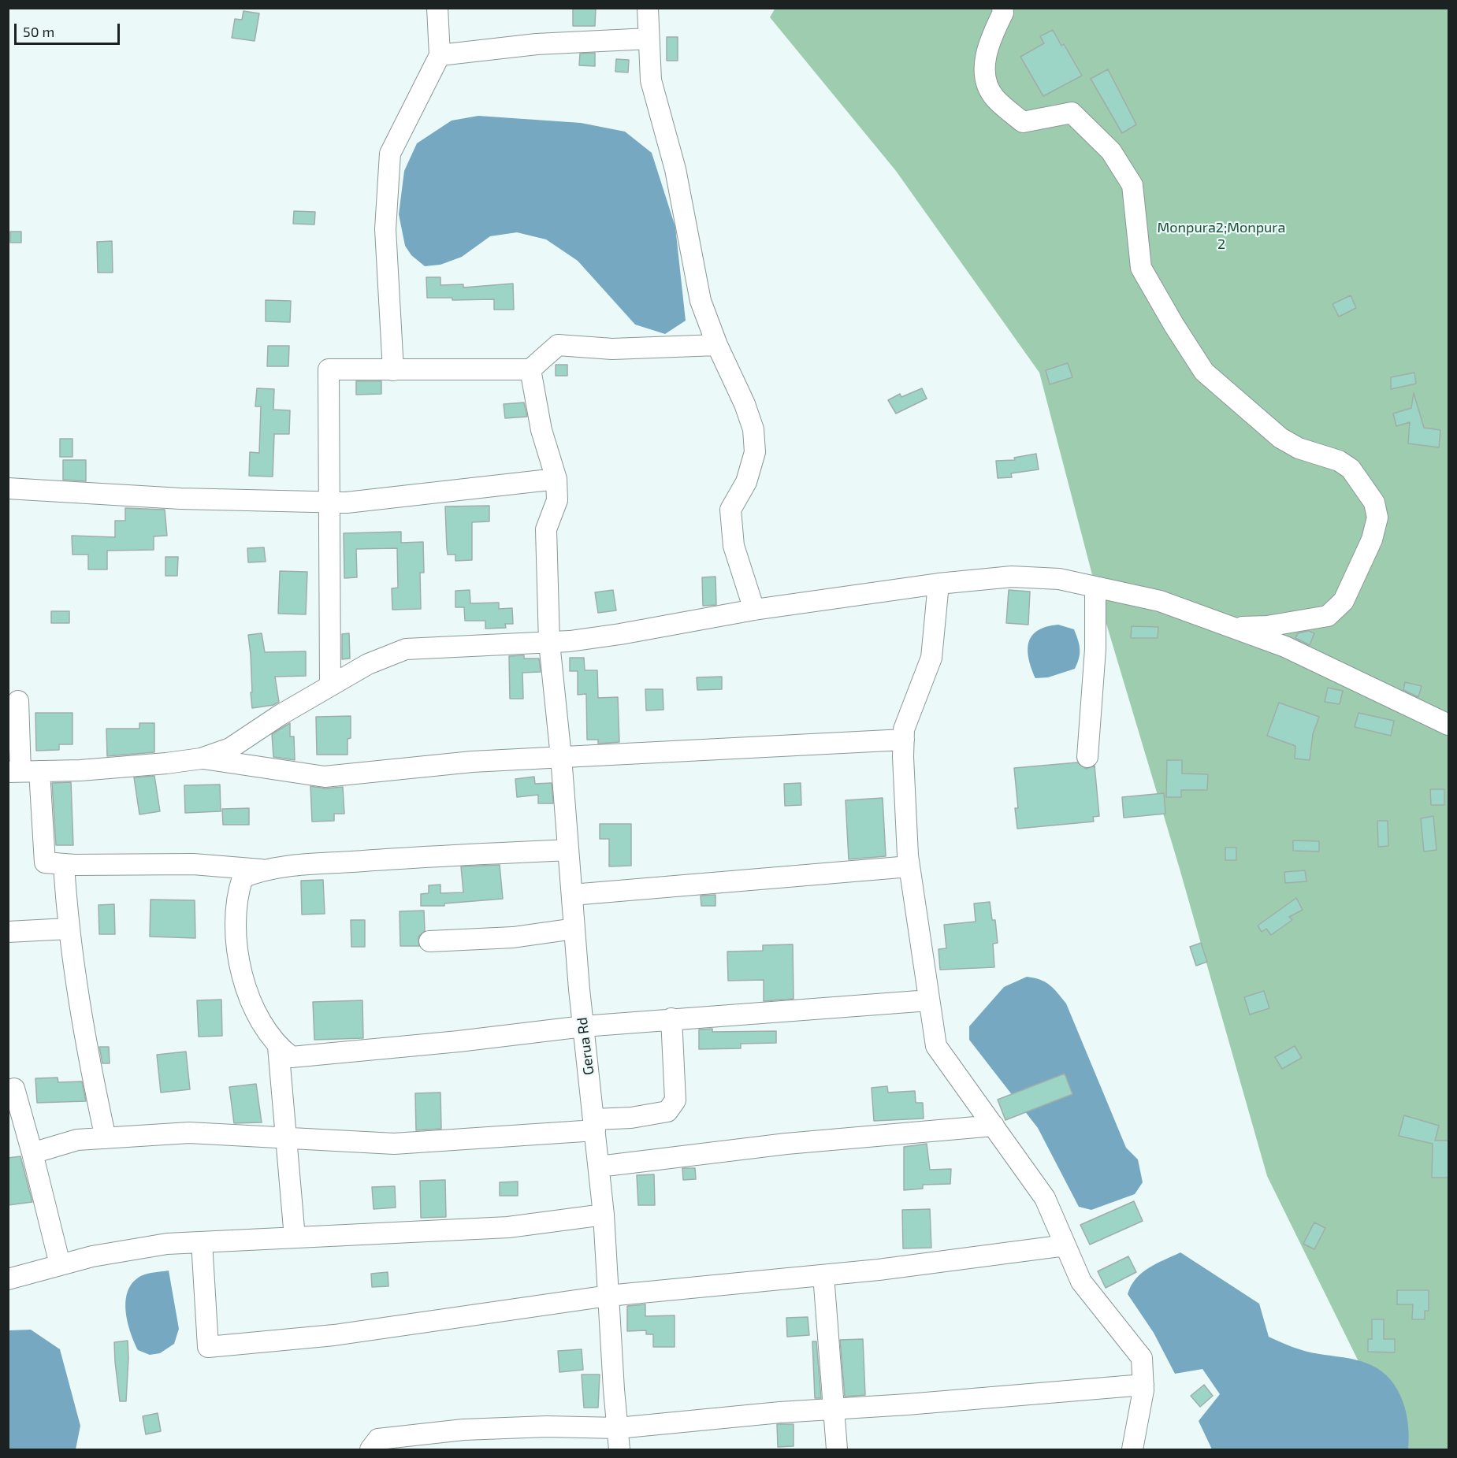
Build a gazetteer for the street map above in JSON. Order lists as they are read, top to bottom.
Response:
{
  "streets": {
    "street": ["Gerua Rd"]
  },
  "parks": ["Monpura2;Monpura 2"],
  "scale_bar": "50 m"
}
